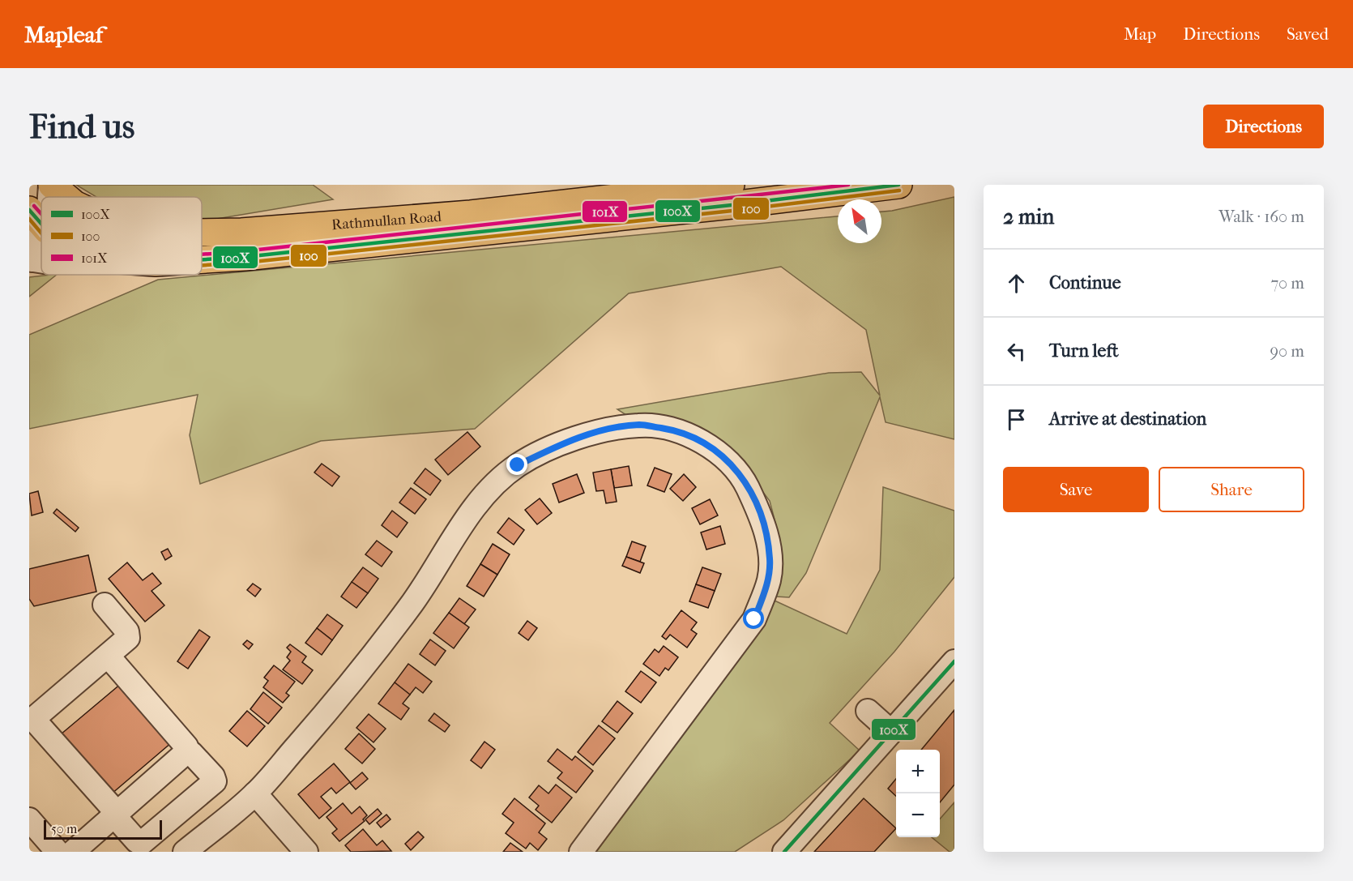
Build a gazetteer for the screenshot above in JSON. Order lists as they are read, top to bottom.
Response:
{
  "streets": {
    "main road": ["Rathmullan Road"]
  },
  "lines": ["transit line 100X", "transit line 101X", "transit line 100"],
  "legend": ["100X", "100", "101X"],
  "scale_bar": "50 m",
  "north": "top left",
  "page": {
    "header": "Mapleaf",
    "nav": ["Map", "Directions", "Saved"],
    "buttons": [
      "Directions",
      ["Save", "Share"]
    ],
    "title": "Find us",
    "heading": ["2 min", "Walk · 160 m"],
    "list": [
      ["Continue", "70 m"],
      ["Turn left", "90 m"],
      "Arrive at destination"
    ],
    "map_buttons": ["+", "−"],
    "scale": "50 m"
  }
}
